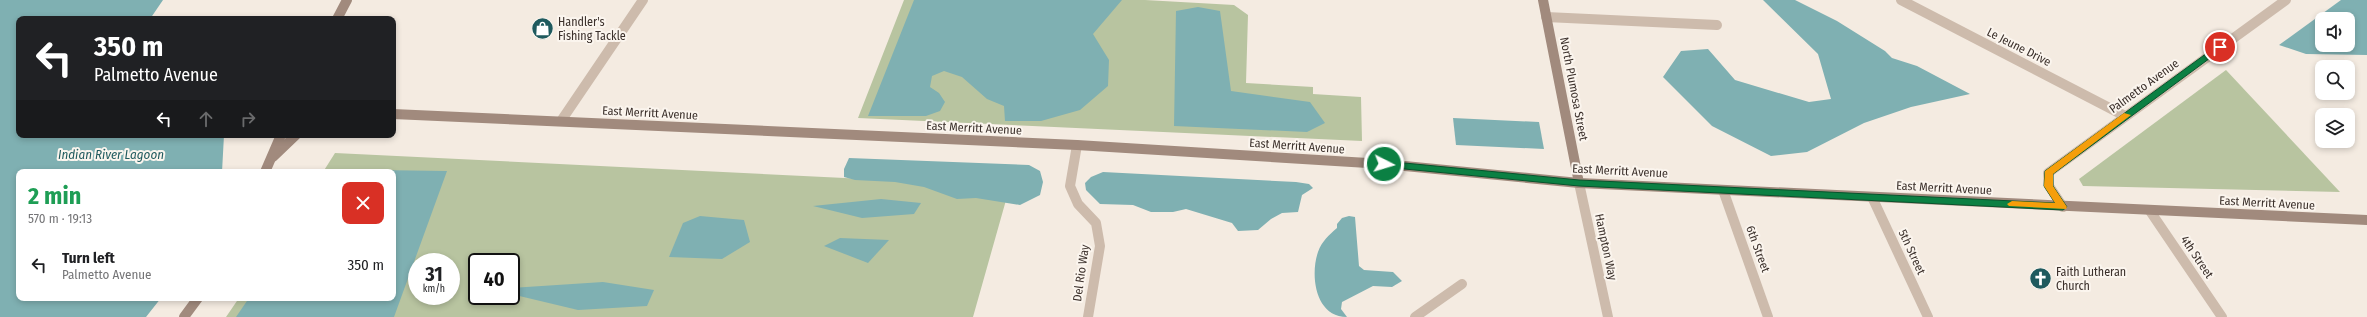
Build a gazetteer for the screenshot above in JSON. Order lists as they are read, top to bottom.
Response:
{
  "streets": {
    "street": [
      "Le Jeune Drive",
      "Palmetto Avenue",
      "North Plumosa Street",
      "East Merritt Avenue",
      "Hampton Way",
      "6th Street",
      "5th Street",
      "4th Street",
      "Del Rio Way"
    ]
  },
  "crossings": [
    ["Le Jeune Drive", "Palmetto Avenue"],
    ["Palmetto Avenue", "East Merritt Avenue"],
    ["North Plumosa Street", "East Merritt Avenue"],
    ["North Plumosa Street", "Hampton Way"],
    ["East Merritt Avenue", "Hampton Way"],
    ["East Merritt Avenue", "6th Street"],
    ["East Merritt Avenue", "5th Street"],
    ["East Merritt Avenue", "4th Street"],
    ["East Merritt Avenue", "Del Rio Way"]
  ],
  "water": ["Indian River Lagoon"],
  "places": {
    "shop": ["Handler's Fishing Tackle"],
    "church": ["Faith Lutheran Church"]
  },
  "page": {
    "turn": ["350 m", "Palmetto Avenue"],
    "heading": ["2 min", "570 m · 19:13"],
    "list": [
      {
        "name": "Turn left",
        "note": "Palmetto Avenue",
        "value": "350 m"
      }
    ],
    "speed": "31 km/h",
    "limit": "40"
  }
}
